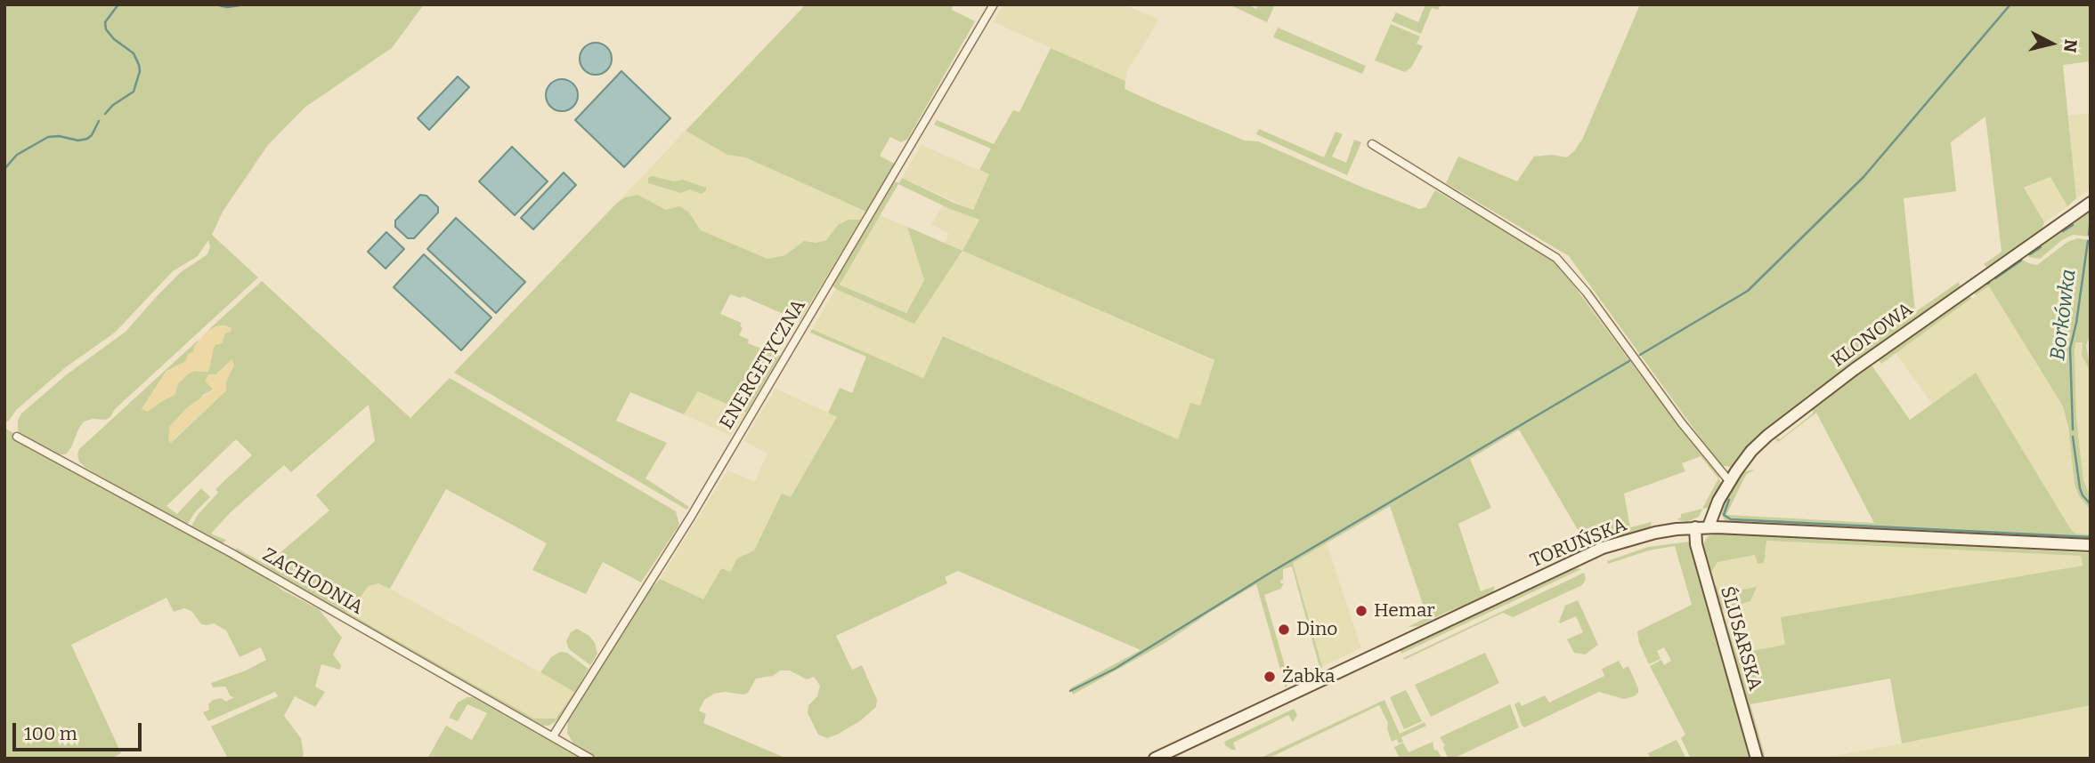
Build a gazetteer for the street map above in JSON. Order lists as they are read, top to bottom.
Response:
{
  "streets": {
    "street": [
      "KLONOWA",
      "ENERGETYCZNA",
      "TORUŃSKA",
      "ZACHODNIA",
      "ŚLUSARSKA"
    ]
  },
  "crossings": [
    ["KLONOWA", "TORUŃSKA"],
    ["ENERGETYCZNA", "ZACHODNIA"],
    ["TORUŃSKA", "ŚLUSARSKA"]
  ],
  "water": ["Borkówka"],
  "places": ["Hemar", "Dino", "Żabka"],
  "scale_bar": "100 m",
  "north": "right"
}
